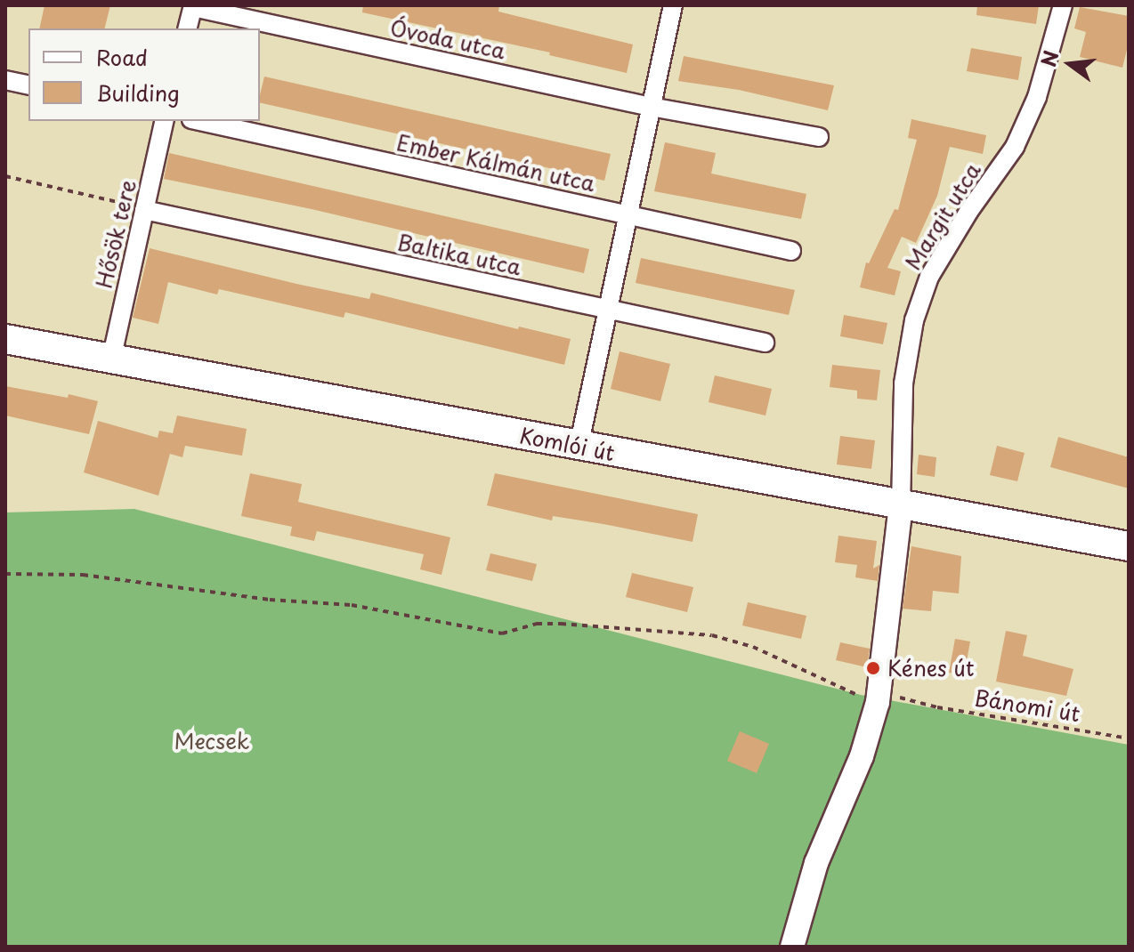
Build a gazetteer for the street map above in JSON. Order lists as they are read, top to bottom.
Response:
{
  "streets": {
    "main road": ["Komlói út"],
    "street": [
      "Óvoda utca",
      "Ember Kálmán utca",
      "Margit utca",
      "Hősök tere",
      "Baltika utca"
    ],
    "path": ["Bánomi út"]
  },
  "crossings": [
    ["Margit utca", "Komlói út"],
    ["Hősök tere", "Baltika utca"],
    ["Hősök tere", "Komlói út"]
  ],
  "parks": ["Mecsek"],
  "places": ["Kénes út"],
  "legend": ["Road", "Building"],
  "north": "left"
}
